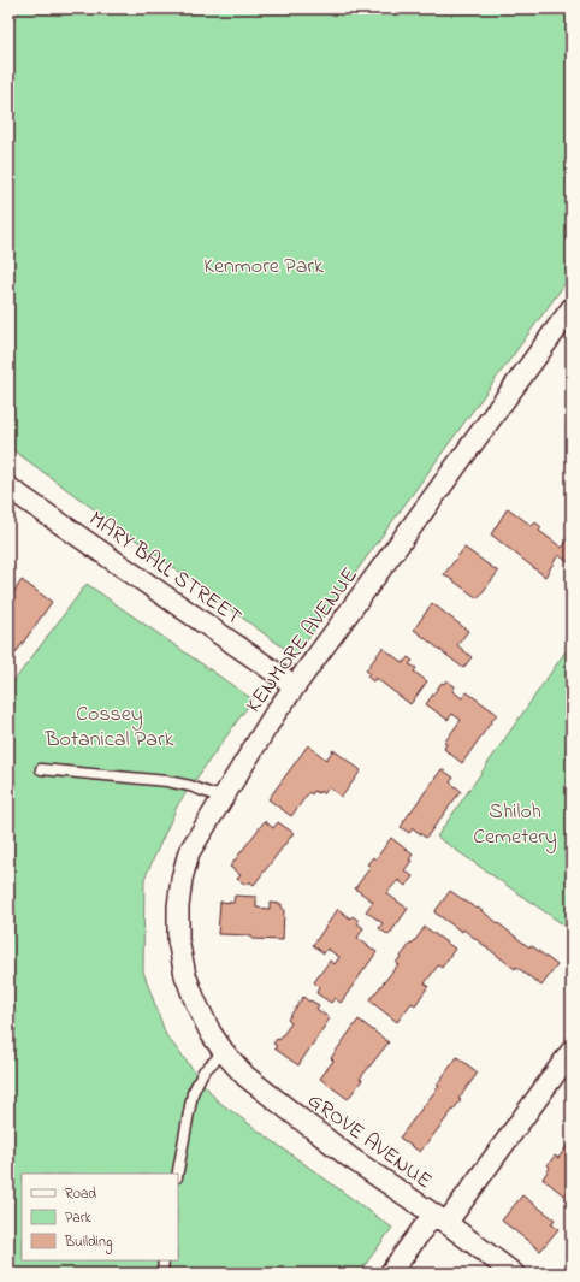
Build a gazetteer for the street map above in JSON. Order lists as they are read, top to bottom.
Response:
{
  "streets": {
    "street": ["MARY BALL STREET", "KENMORE AVENUE", "GROVE AVENUE"]
  },
  "crossings": [
    ["MARY BALL STREET", "KENMORE AVENUE"],
    ["KENMORE AVENUE", "GROVE AVENUE"]
  ],
  "parks": ["Kenmore Park", "Cossey Botanical Park", "Shiloh Cemetery"],
  "legend": ["Road", "Park", "Building"]
}
